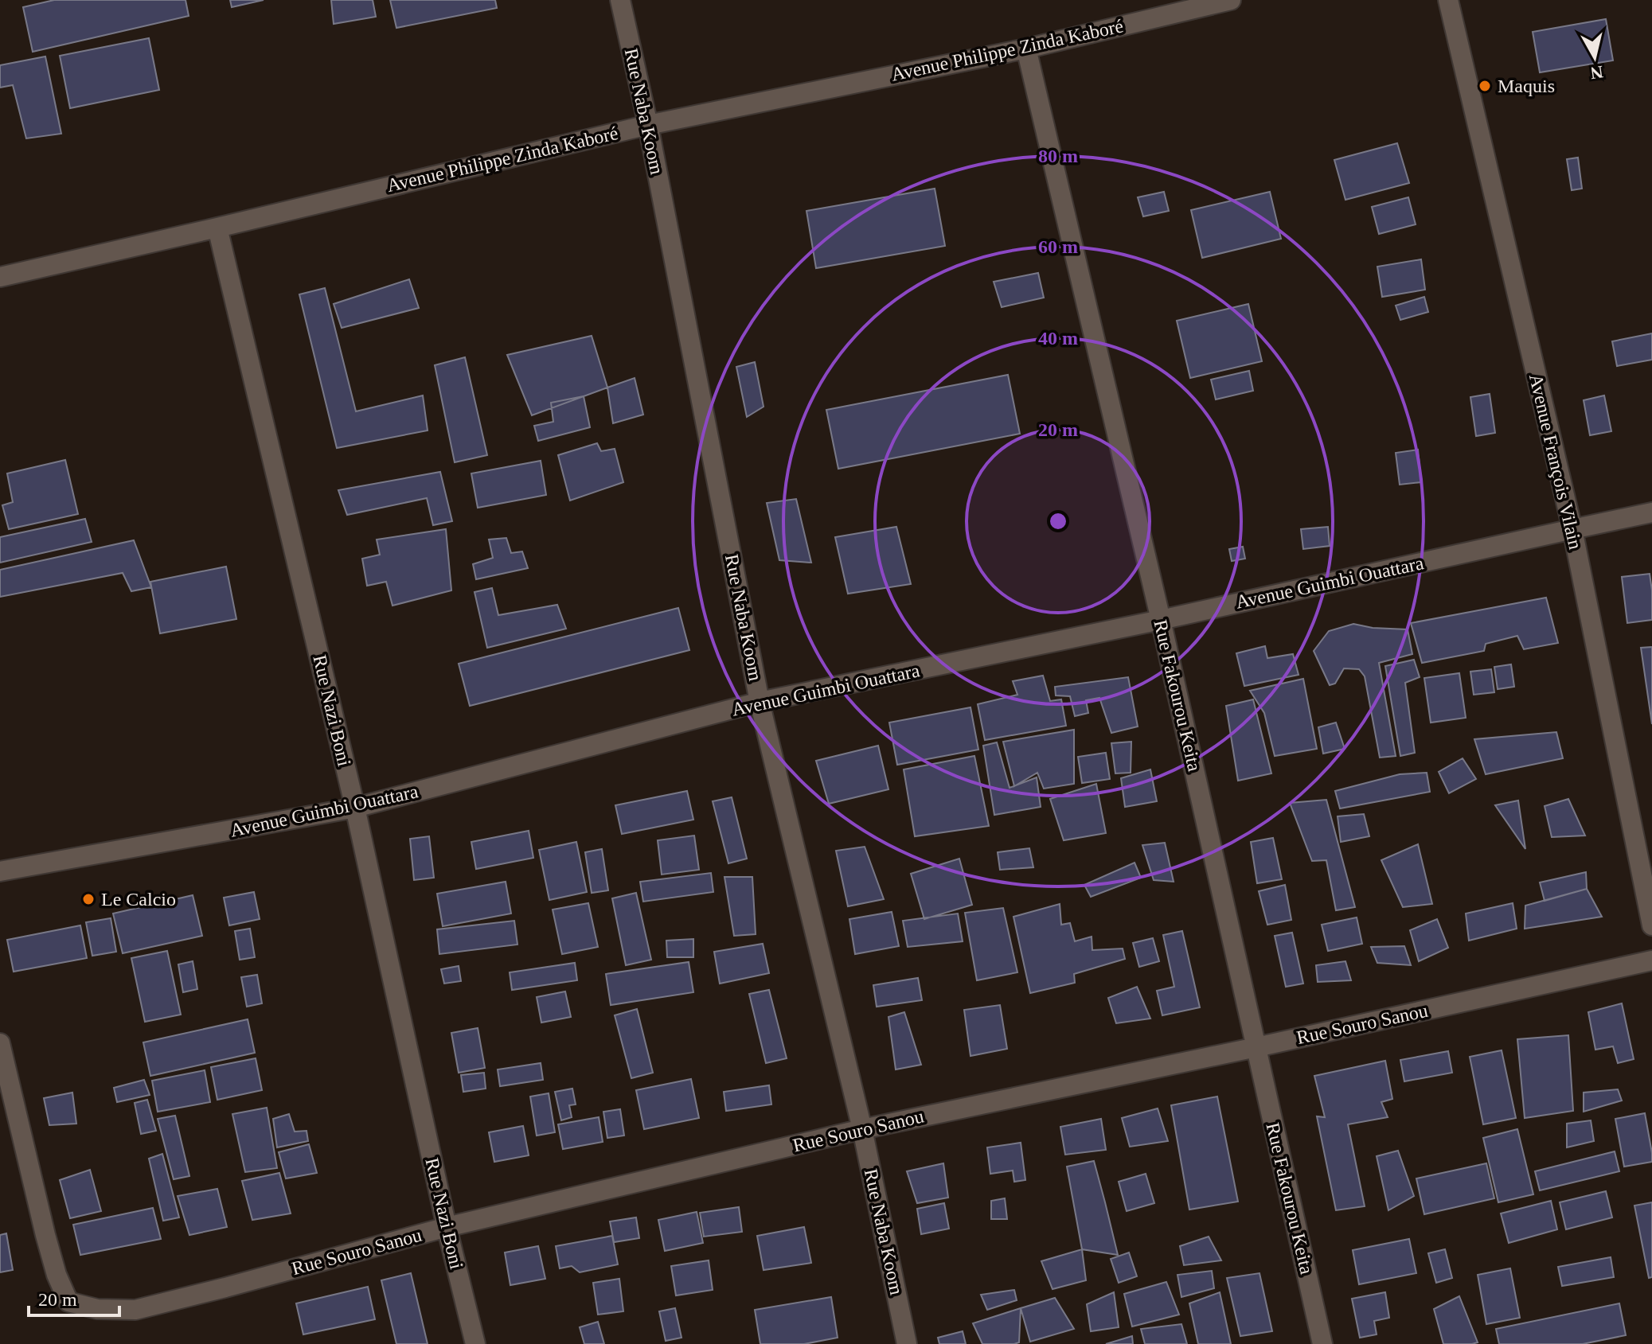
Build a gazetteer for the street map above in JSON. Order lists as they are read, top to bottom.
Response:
{
  "streets": {
    "street": [
      "Avenue Philippe Zinda Kaboré",
      "Rue Naba Koom",
      "Avenue François Vilain",
      "Avenue Guimbi Ouattara",
      "Rue Fakourou Keita",
      "Rue Nazi Boni",
      "Rue Souro Sanou"
    ]
  },
  "crossings": [
    ["Avenue Philippe Zinda Kaboré", "Rue Naba Koom"],
    ["Avenue Philippe Zinda Kaboré", "Rue Fakourou Keita"],
    ["Avenue Philippe Zinda Kaboré", "Rue Nazi Boni"],
    ["Rue Naba Koom", "Avenue Guimbi Ouattara"],
    ["Rue Naba Koom", "Rue Souro Sanou"],
    ["Avenue François Vilain", "Avenue Guimbi Ouattara"],
    ["Avenue Guimbi Ouattara", "Rue Fakourou Keita"],
    ["Avenue Guimbi Ouattara", "Rue Nazi Boni"],
    ["Rue Fakourou Keita", "Rue Souro Sanou"],
    ["Rue Nazi Boni", "Rue Souro Sanou"]
  ],
  "places": ["Maquis", "Le Calcio"],
  "scale_bar": "20 m",
  "north": "bottom",
  "rings": [
    "80 m",
    "60 m",
    "40 m",
    "20 m"
  ]
}
